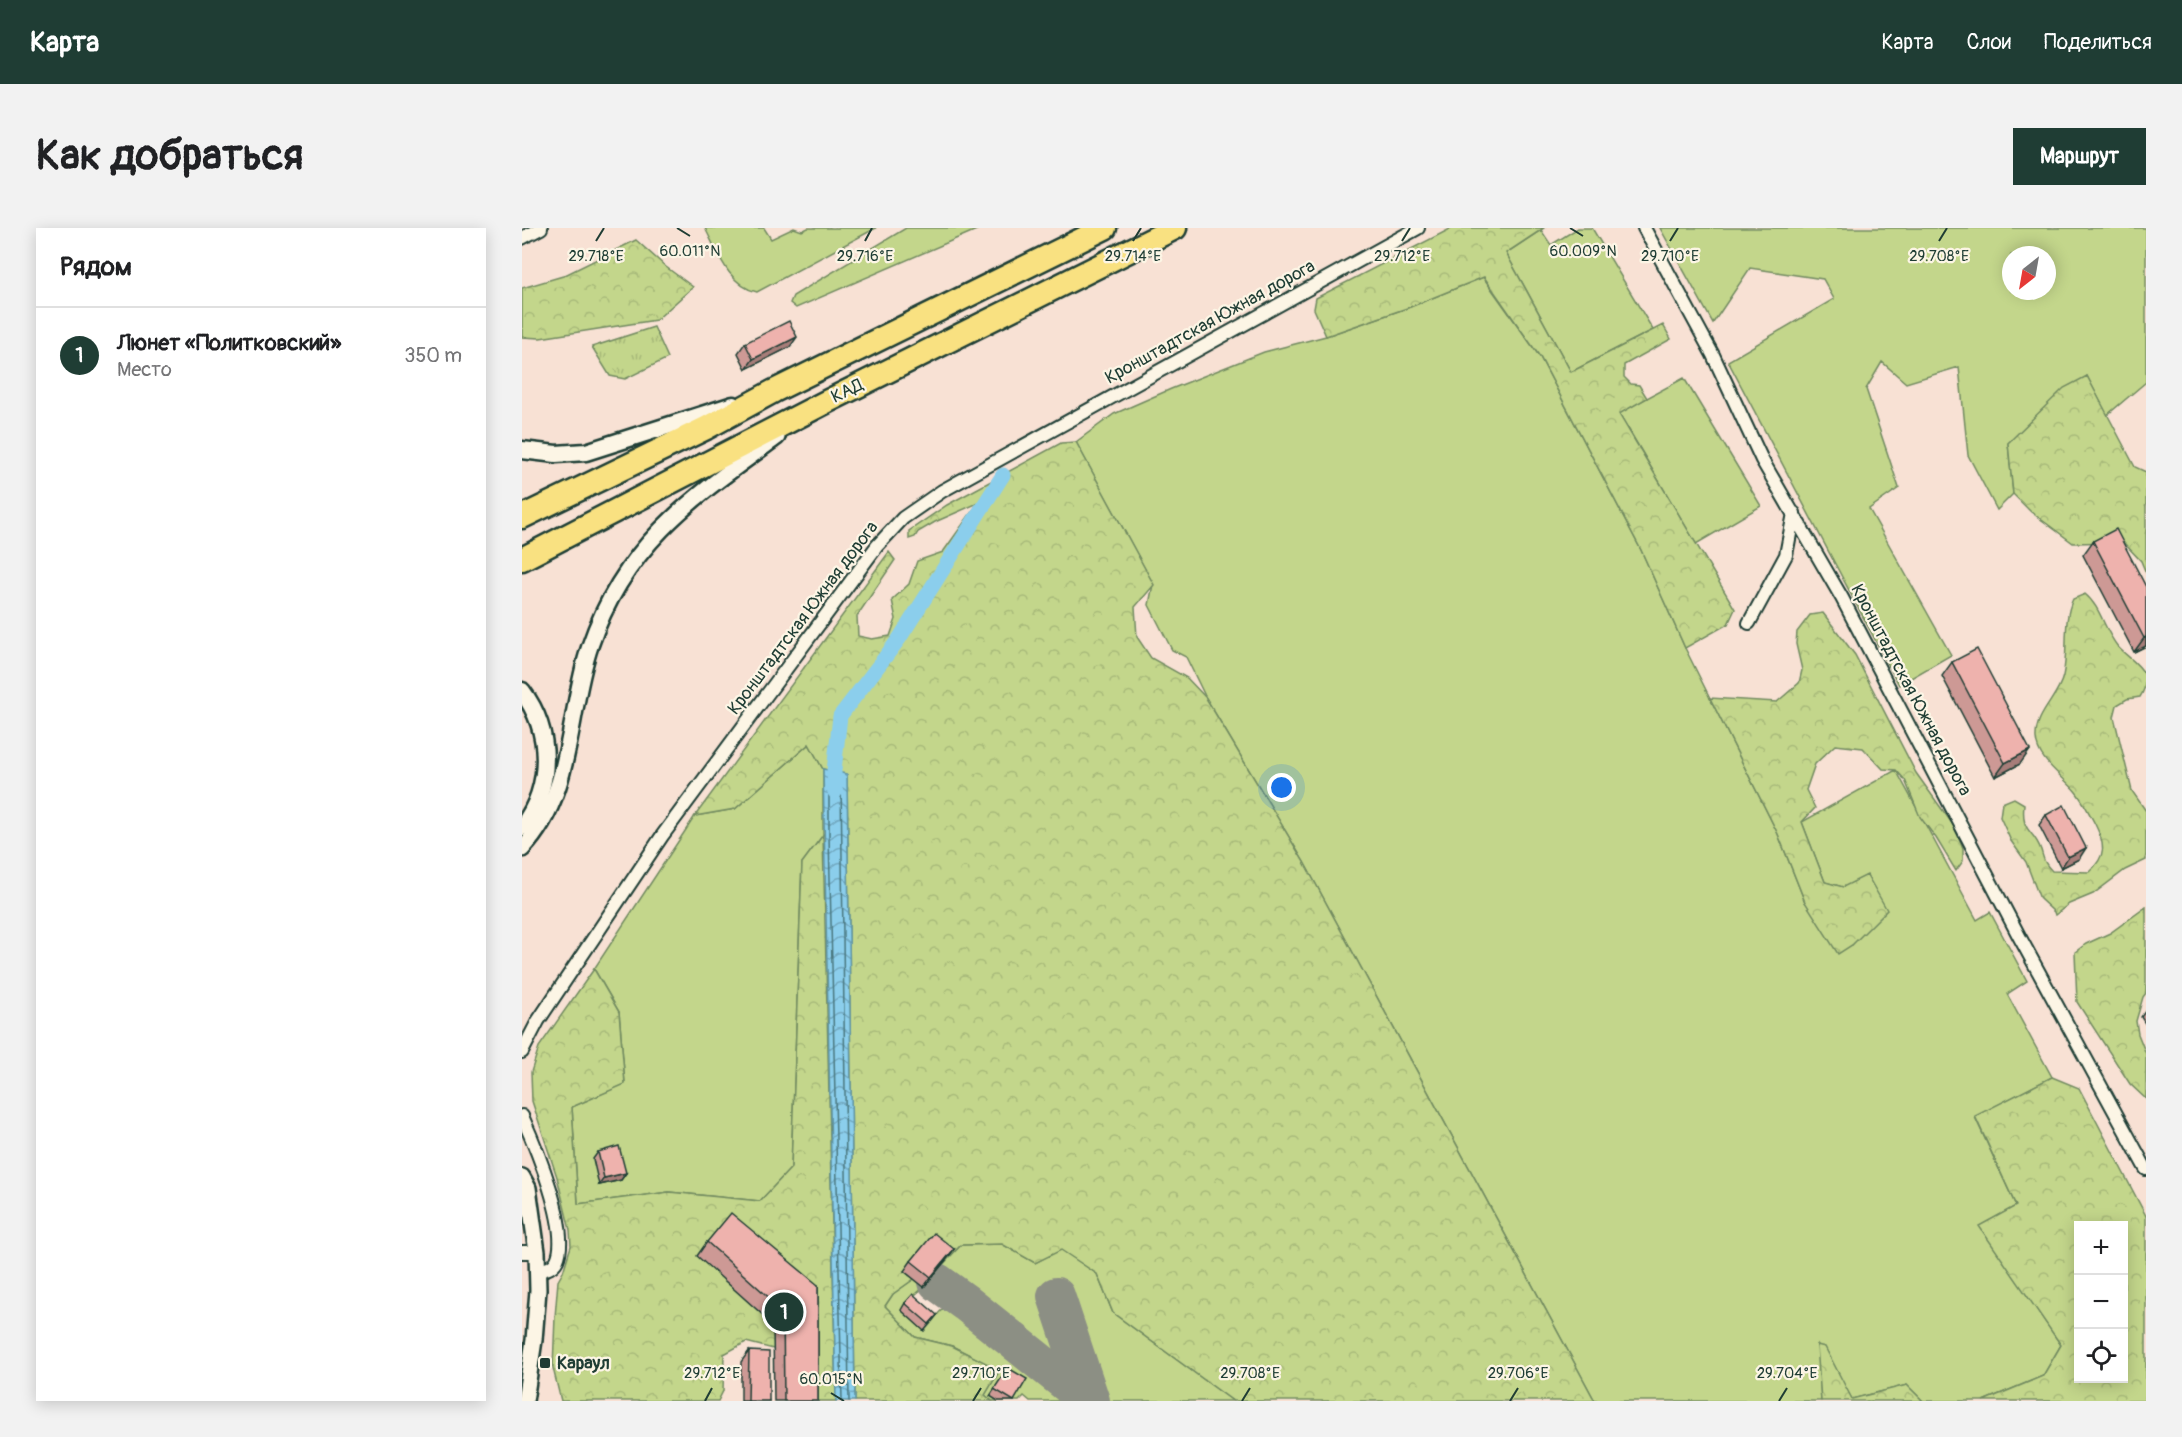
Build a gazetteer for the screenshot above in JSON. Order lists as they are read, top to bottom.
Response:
{
  "streets": {
    "highway": ["КАД"],
    "street": ["Кронштадтская Южная дорога"]
  },
  "places": {
    "transit": ["Караул"]
  },
  "north": "bottom left",
  "page": {
    "header": "Карта",
    "nav": ["Карта", "Слои", "Поделиться"],
    "buttons": "Маршрут",
    "title": "Как добраться",
    "heading": "Рядом",
    "list": [
      {
        "mark": "1",
        "name": "Люнет «Политковский»",
        "note": "Место",
        "value": "350 m"
      }
    ],
    "map_buttons": ["+", "−"],
    "pins": "1"
  },
  "coordinates": [
    "60.009°N",
    "60.011°N",
    "29.716°E",
    "29.718°E",
    "29.714°E",
    "29.712°E",
    "29.710°E",
    "29.708°E",
    "29.706°E",
    "29.704°E",
    "60.015°N"
  ]
}
